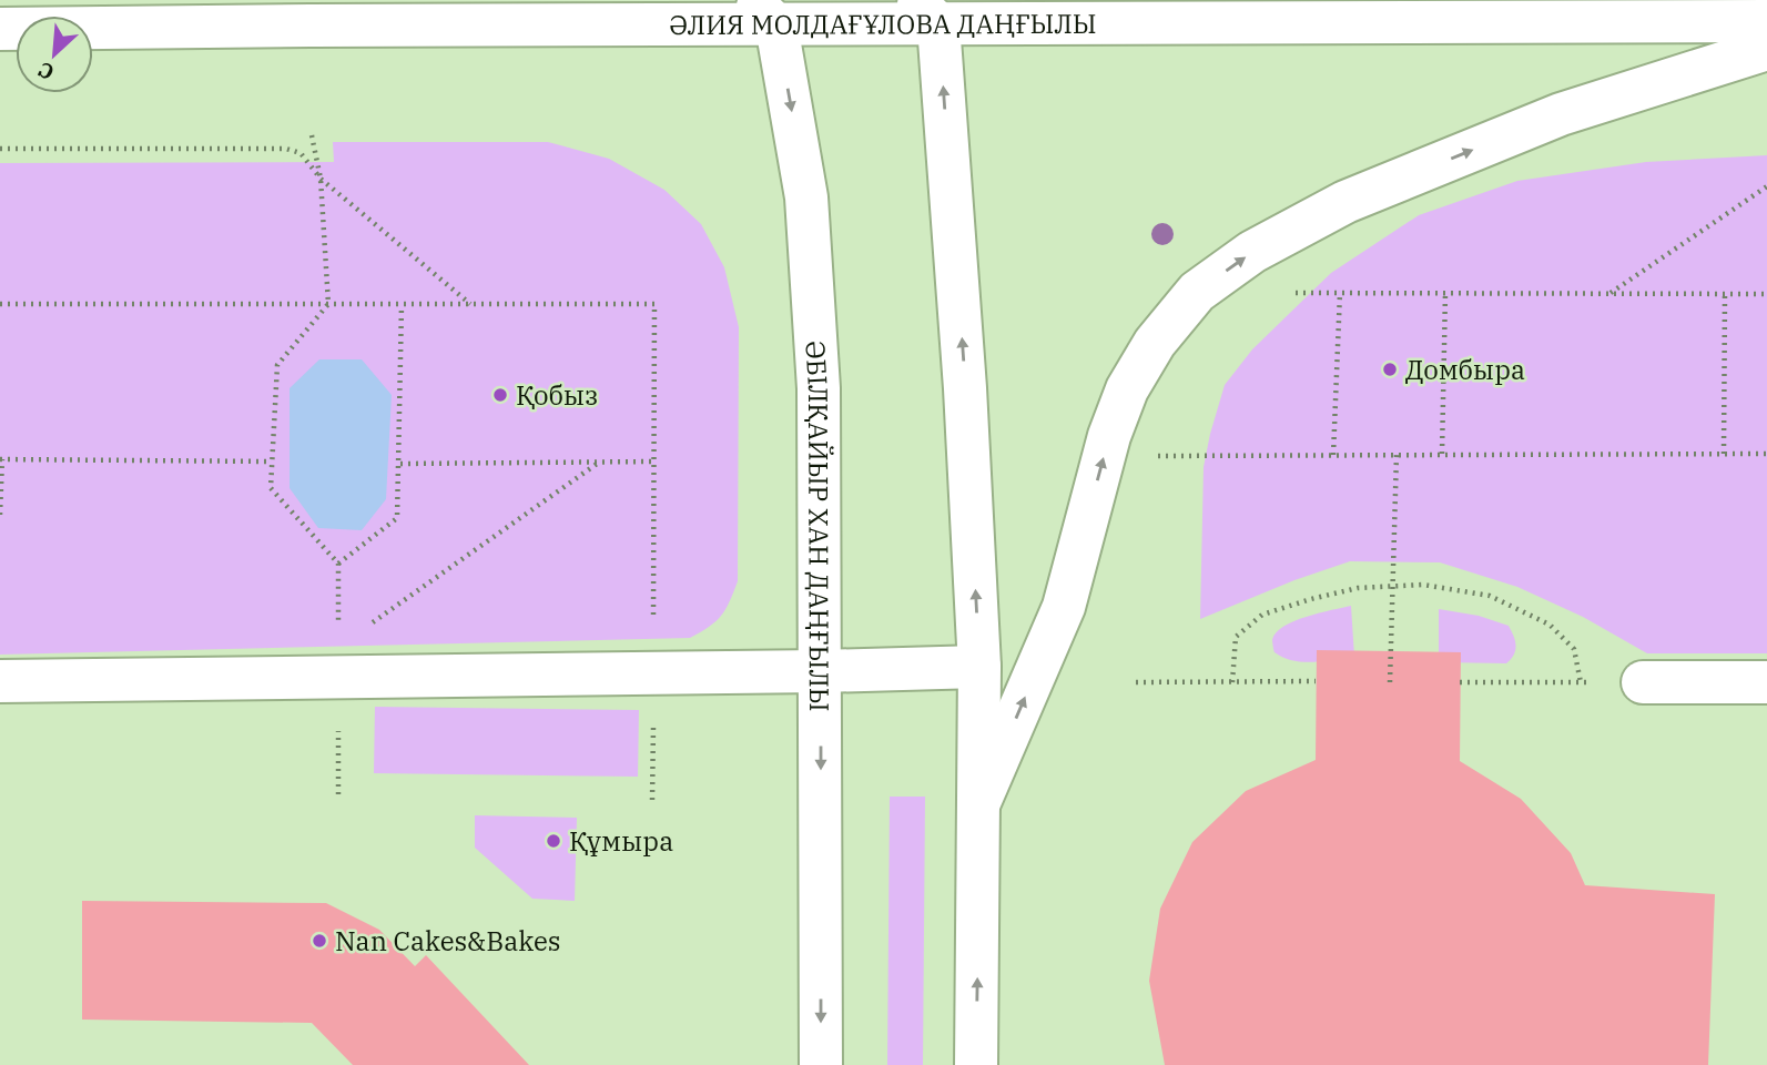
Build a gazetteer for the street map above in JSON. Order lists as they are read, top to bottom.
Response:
{
  "streets": {
    "main road": ["ӘЛИЯ МОЛДАҒҰЛОВА ДАҢҒЫЛЫ", "ӘБІЛҚАЙЫР ХАН ДАҢҒЫЛЫ"]
  },
  "crossings": [
    ["ӘЛИЯ МОЛДАҒҰЛОВА ДАҢҒЫЛЫ", "ӘБІЛҚАЙЫР ХАН ДАҢҒЫЛЫ"]
  ],
  "places": [
    "Домбыра",
    "Қобыз",
    "Құмыра",
    "Nan Cakes&Bakes"
  ],
  "north": "bottom left"
}
